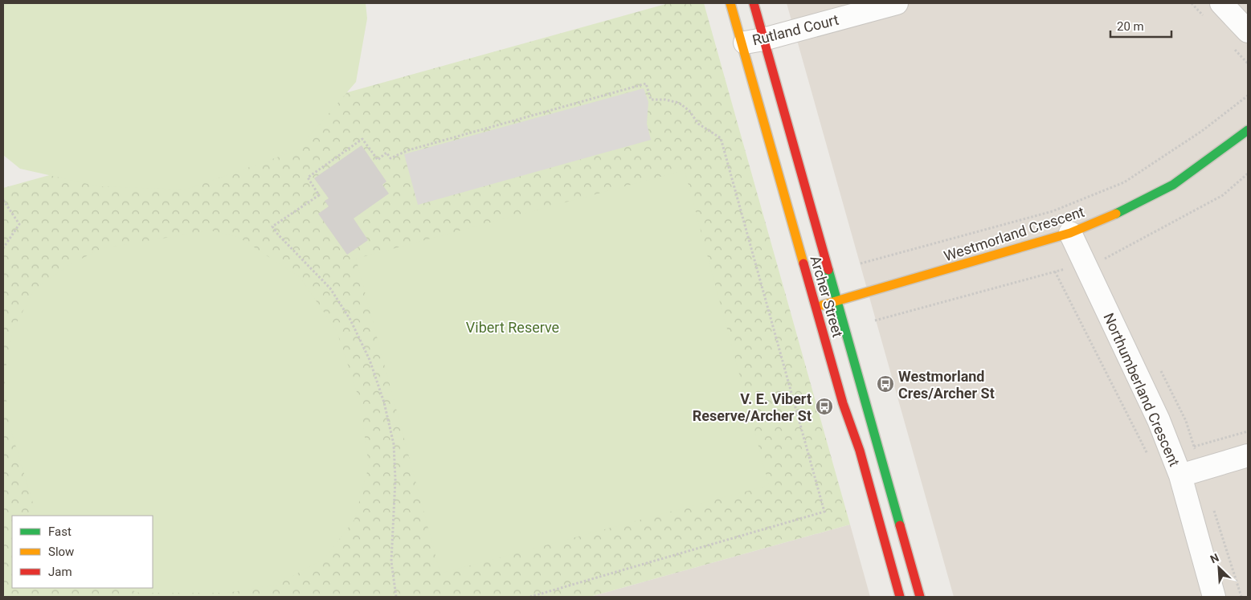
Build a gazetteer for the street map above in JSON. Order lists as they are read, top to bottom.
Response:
{
  "streets": {
    "main road": ["Westmorland Crescent", "Archer Street"],
    "street": ["Rutland Court", "Northumberland Crescent"]
  },
  "crossings": [
    ["Rutland Court", "Archer Street"],
    ["Westmorland Crescent", "Archer Street"],
    ["Westmorland Crescent", "Northumberland Crescent"]
  ],
  "parks": ["Vibert Reserve"],
  "places": {
    "bus stop": ["Westmorland Cres/Archer St", "V. E. Vibert Reserve/Archer St"]
  },
  "legend": ["Fast", "Slow", "Jam"],
  "scale_bar": "20 m",
  "north": "top left"
}
